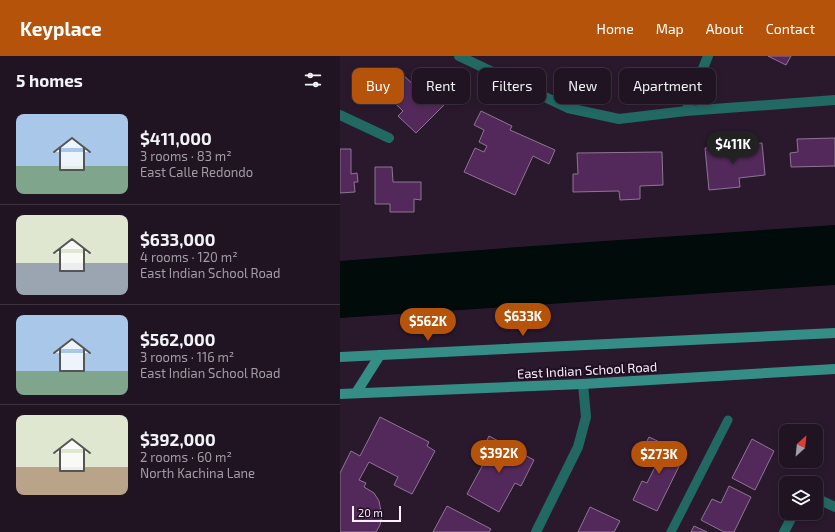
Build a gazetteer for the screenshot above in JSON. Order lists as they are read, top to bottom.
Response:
{
  "streets": {
    "main road": ["East Indian School Road"]
  },
  "scale_bar": "20 m",
  "north": "top right",
  "page": {
    "header": "Keyplace",
    "nav": [
      "Home",
      "Map",
      "About",
      "Contact"
    ],
    "heading": "5 homes",
    "chip": [
      "Buy",
      "Rent",
      "Filters",
      "New",
      "Apartment"
    ],
    "list": [
      {
        "name": "$411,000",
        "note": "3 rooms · 83 m² · East Calle Redondo"
      },
      {
        "name": "$633,000",
        "note": "4 rooms · 120 m² · East Indian School Road"
      },
      {
        "name": "$562,000",
        "note": "3 rooms · 116 m² · East Indian School Road"
      },
      {
        "name": "$392,000",
        "note": "2 rooms · 60 m² · North Kachina Lane"
      }
    ],
    "price": [
      "$411K",
      "$633K",
      "$562K",
      "$392K",
      "$273K"
    ],
    "scale": "20 m"
  }
}
